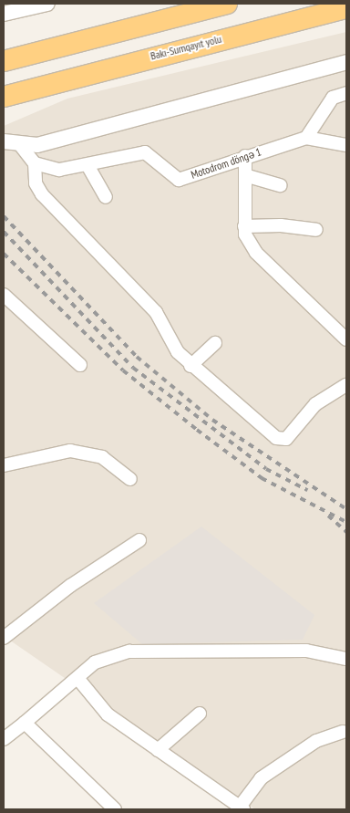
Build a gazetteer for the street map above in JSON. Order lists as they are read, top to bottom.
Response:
{
  "streets": {
    "highway": ["Bakı-Sumqayıt yolu"],
    "street": ["Motodrom döngə 1"]
  }
}
